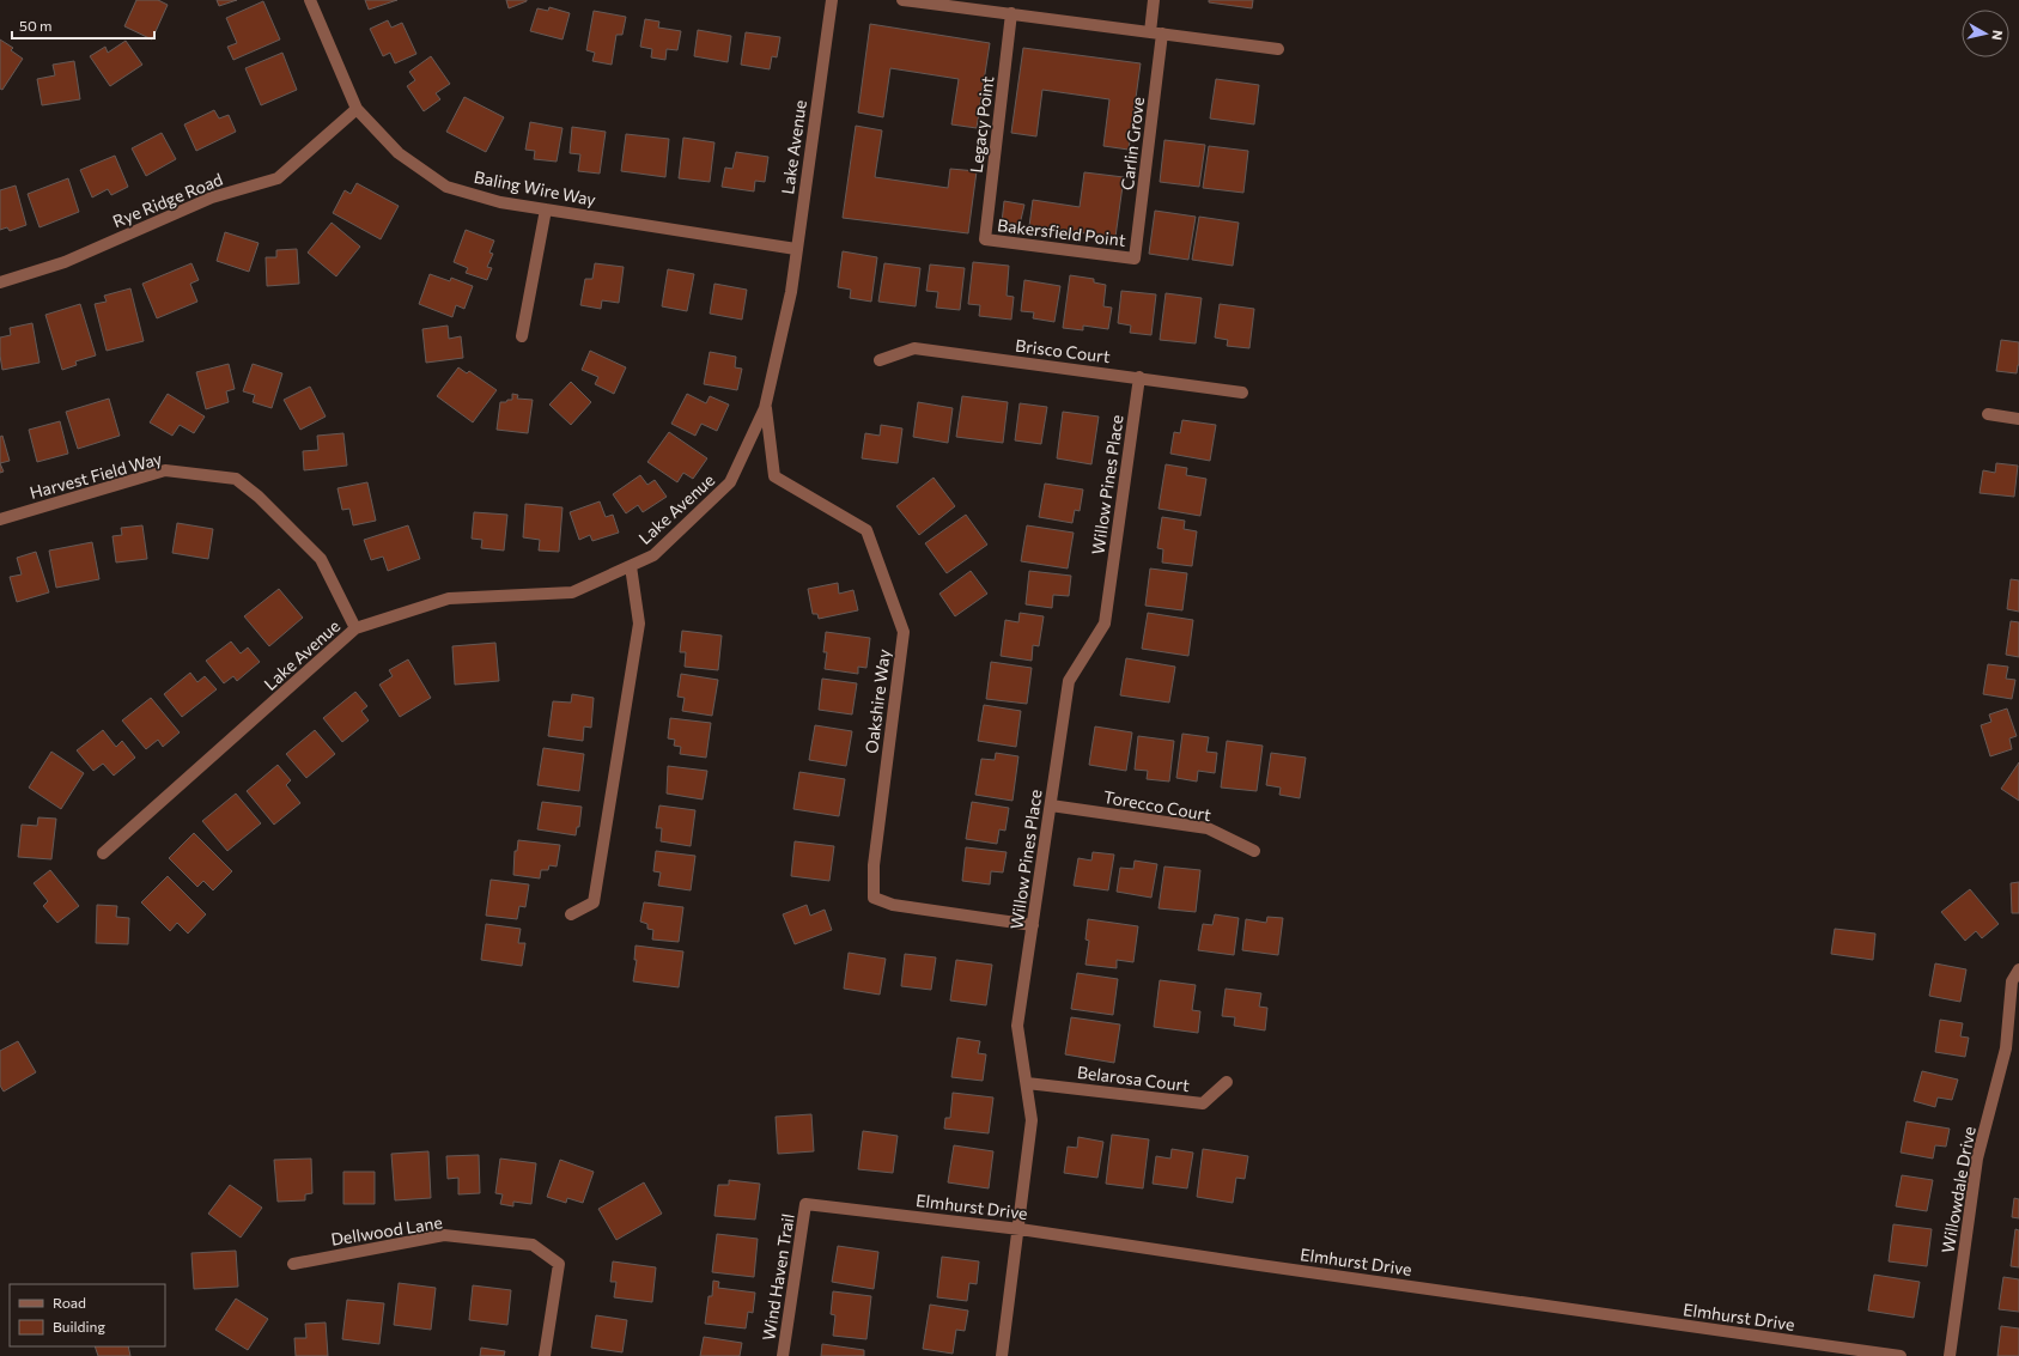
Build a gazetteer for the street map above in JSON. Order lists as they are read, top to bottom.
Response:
{
  "streets": {
    "street": [
      "Legacy Point",
      "Carlin Grove",
      "Lake Avenue",
      "Baling Wire Way",
      "Rye Ridge Road",
      "Bakersfield Point",
      "Brisco Court",
      "Harvest Field Way",
      "Willow Pines Place",
      "Oakshire Way",
      "Torecco Court",
      "Belarosa Court",
      "Willowdale Drive",
      "Elmhurst Drive",
      "Dellwood Lane",
      "Wind Haven Trail"
    ]
  },
  "crossings": [
    ["Legacy Point", "Bakersfield Point"],
    ["Carlin Grove", "Bakersfield Point"],
    ["Lake Avenue", "Baling Wire Way"],
    ["Lake Avenue", "Harvest Field Way"],
    ["Lake Avenue", "Oakshire Way"],
    ["Baling Wire Way", "Rye Ridge Road"],
    ["Brisco Court", "Willow Pines Place"],
    ["Willow Pines Place", "Oakshire Way"],
    ["Willow Pines Place", "Torecco Court"],
    ["Willow Pines Place", "Belarosa Court"],
    ["Willow Pines Place", "Elmhurst Drive"],
    ["Elmhurst Drive", "Wind Haven Trail"]
  ],
  "legend": ["Road", "Building"],
  "scale_bar": "50 m",
  "north": "right"
}
